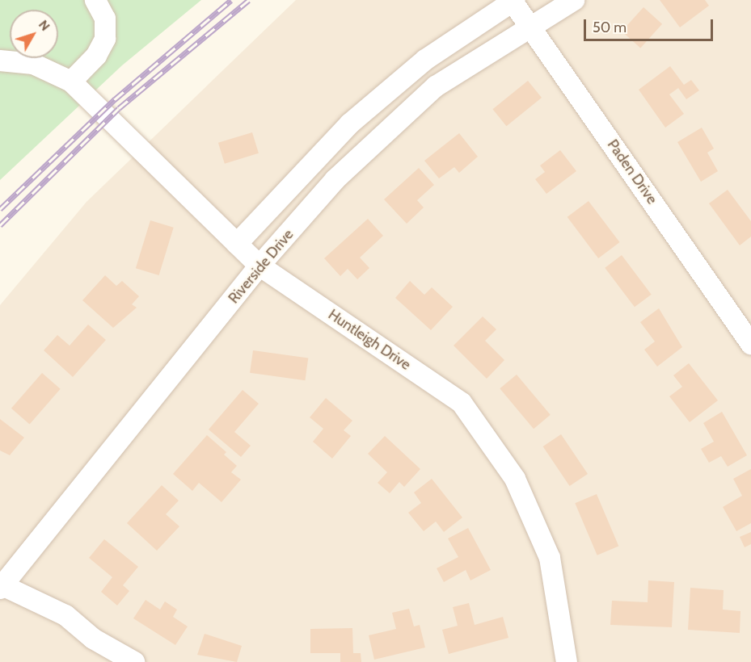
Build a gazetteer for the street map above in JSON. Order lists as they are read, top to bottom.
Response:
{
  "streets": {
    "street": ["Paden Drive", "Riverside Drive", "Huntleigh Drive"]
  },
  "crossings": [
    ["Paden Drive", "Riverside Drive"],
    ["Riverside Drive", "Huntleigh Drive"]
  ],
  "scale_bar": "50 m",
  "north": "top right"
}
